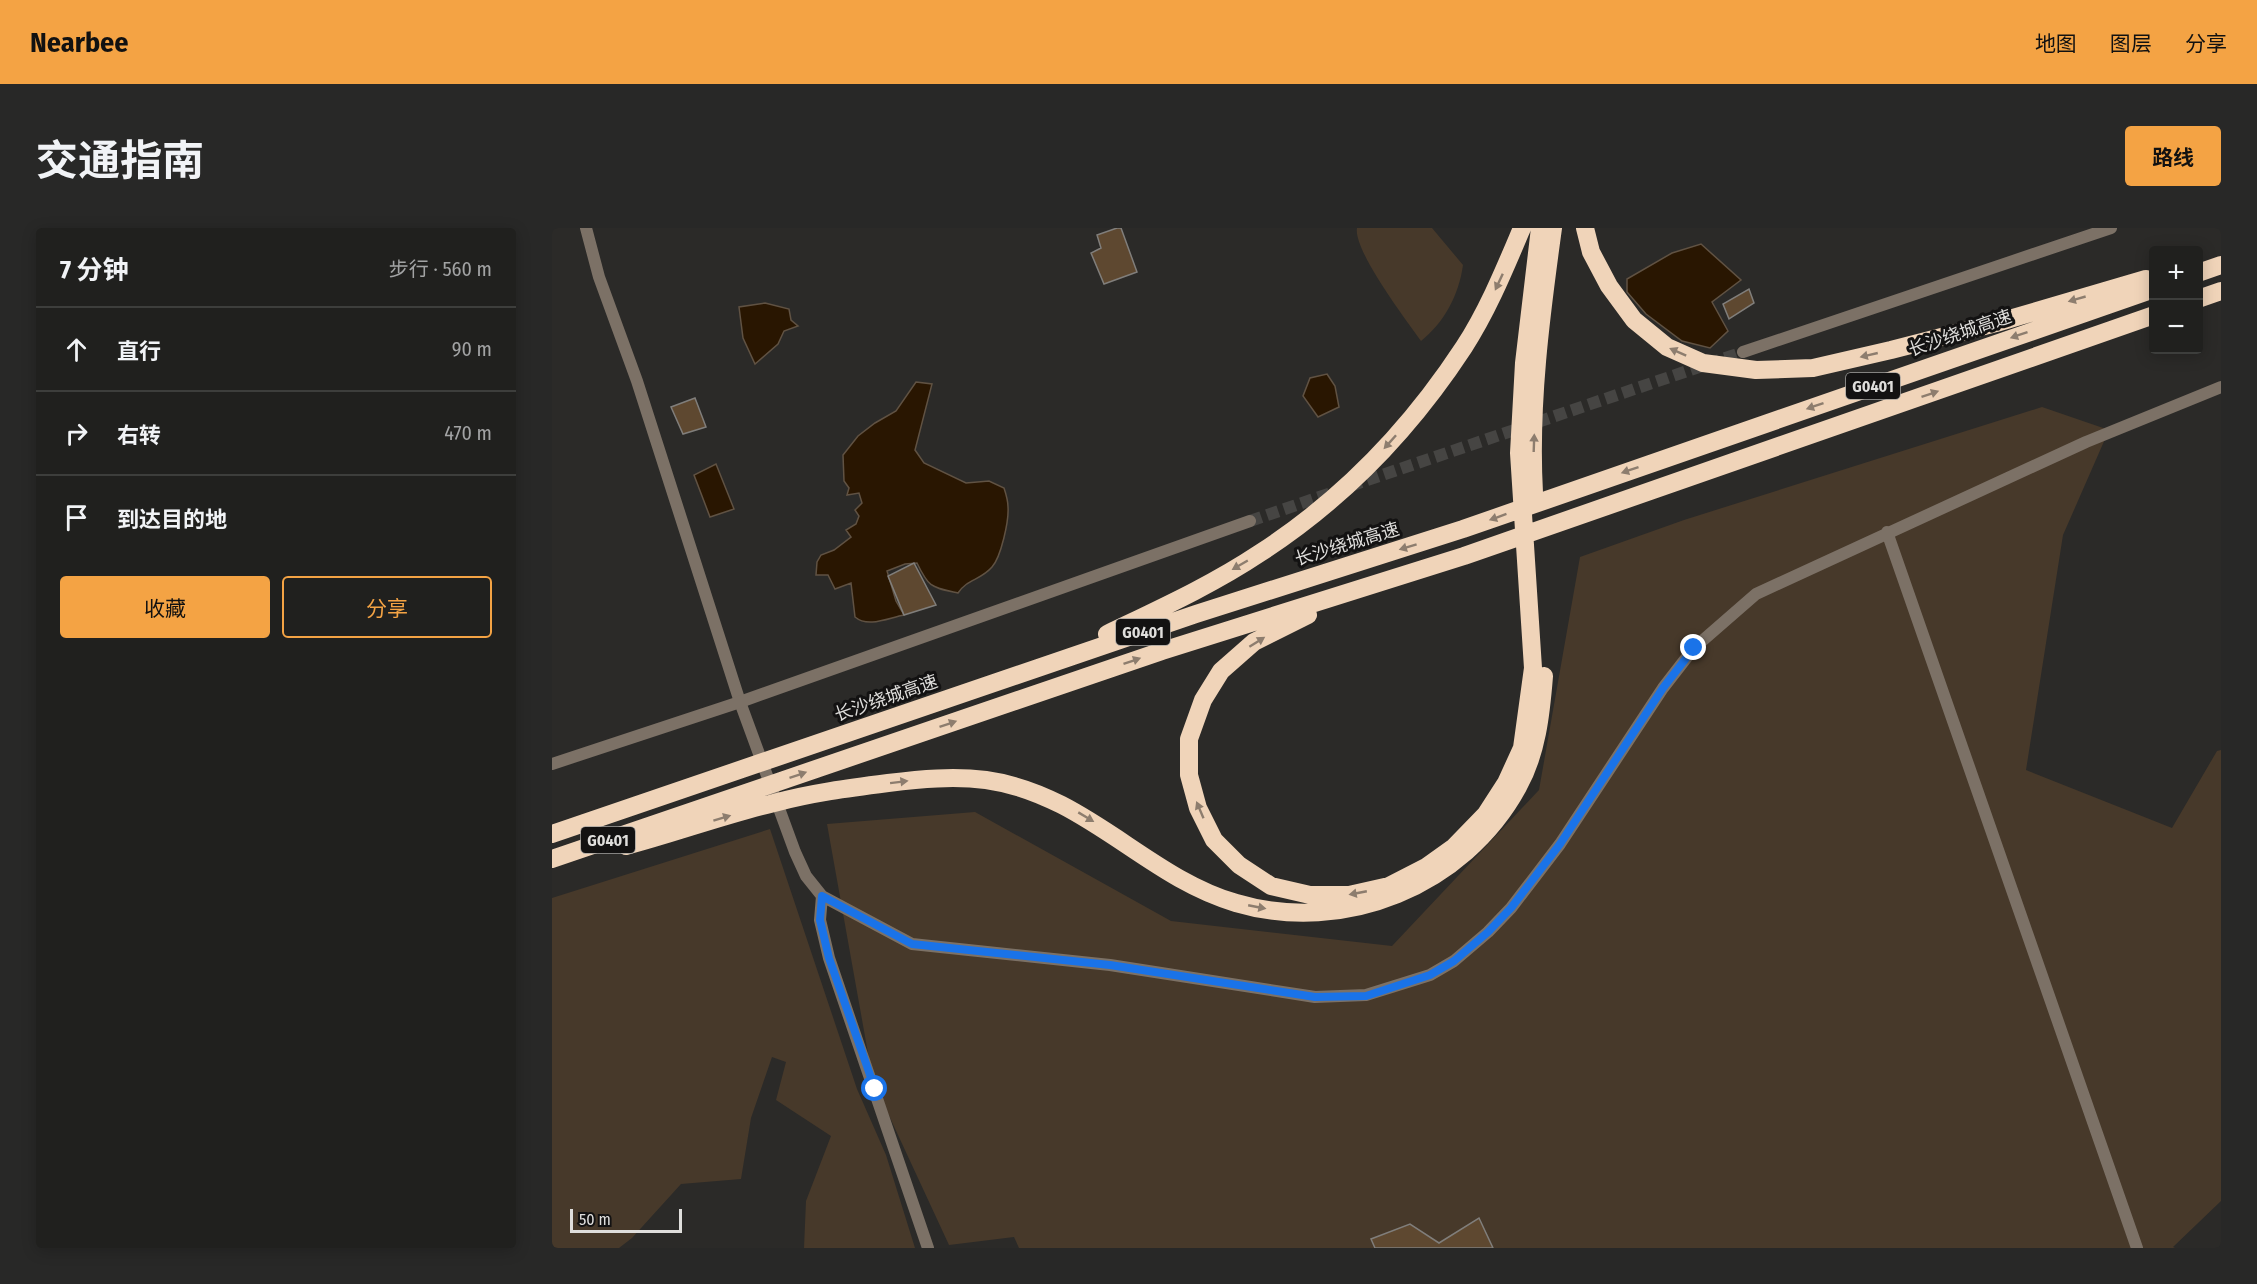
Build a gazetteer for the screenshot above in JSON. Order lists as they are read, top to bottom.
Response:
{
  "streets": {
    "highway": ["长沙绕城高速", "G0401"]
  },
  "crossings": [
    ["长沙绕城高速", "G0401"]
  ],
  "scale_bar": "50 m",
  "page": {
    "header": "Nearbee",
    "nav": ["地图", "图层", "分享"],
    "title": "交通指南",
    "buttons": [
      "路线",
      ["收藏", "分享"]
    ],
    "heading": ["7 分钟", "步行 · 560 m"],
    "map_buttons": ["+", "−"],
    "list": [
      ["直行", "90 m"],
      ["右转", "470 m"],
      "到达目的地"
    ],
    "scale": "50 m"
  }
}
